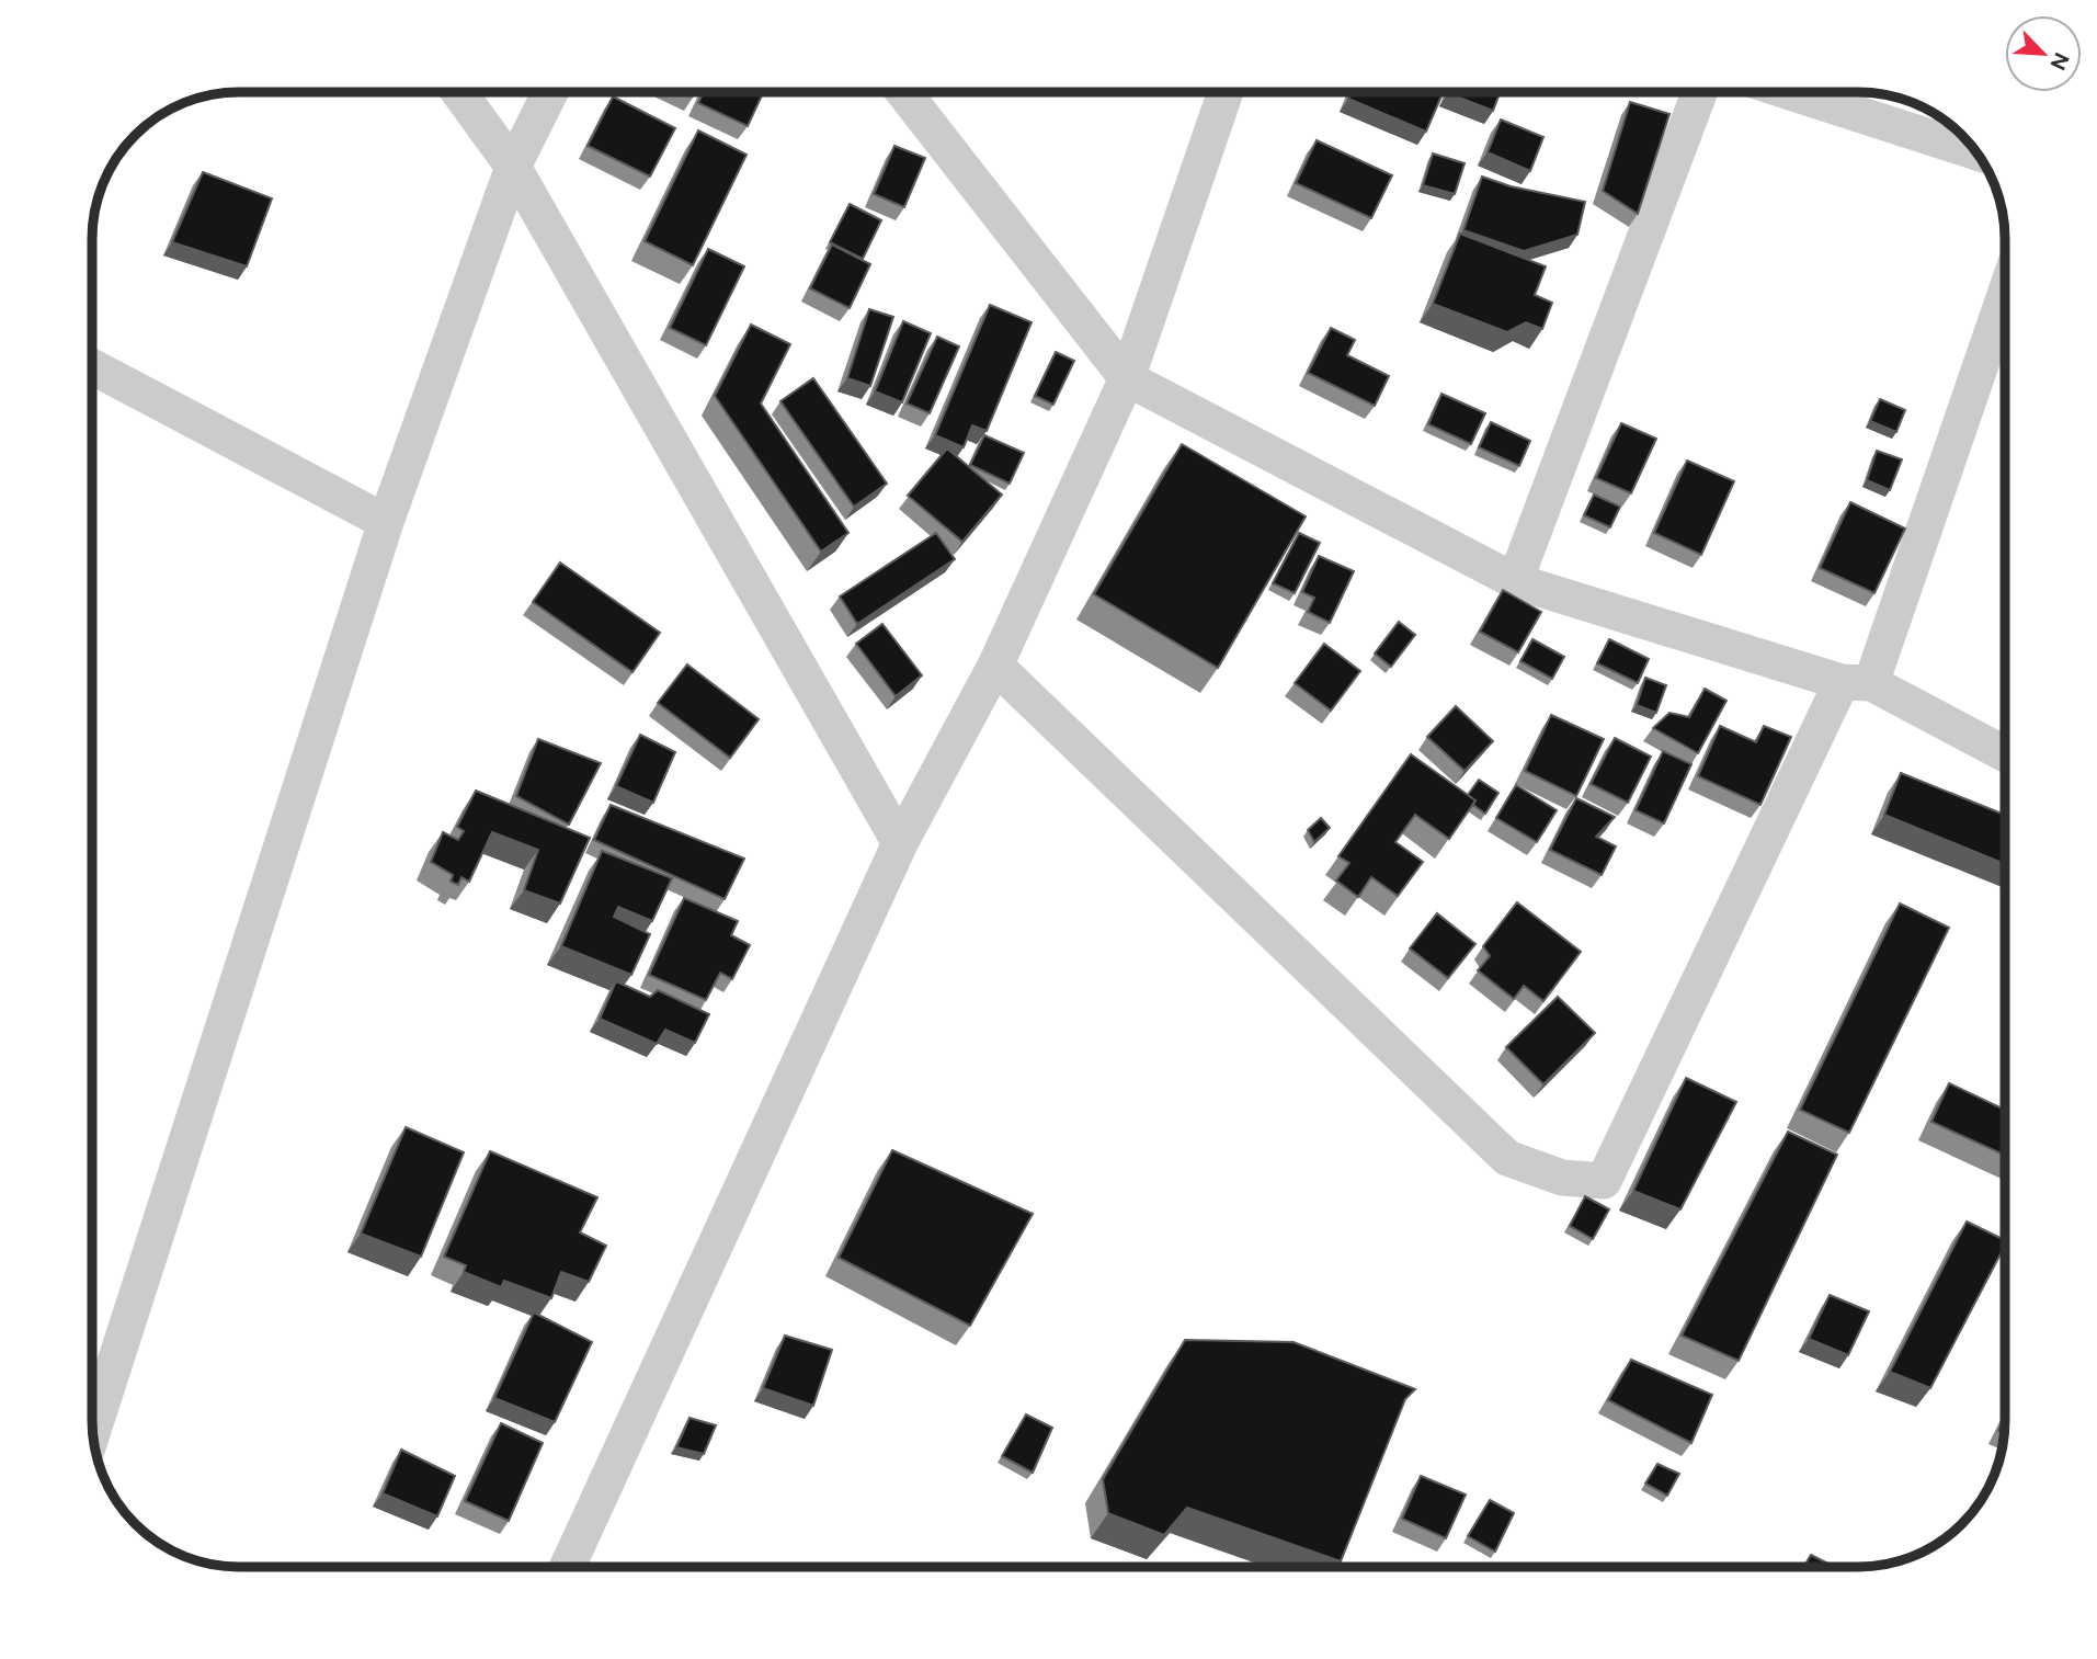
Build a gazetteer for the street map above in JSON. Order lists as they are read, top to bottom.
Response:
{
  "north": "bottom right"
}
